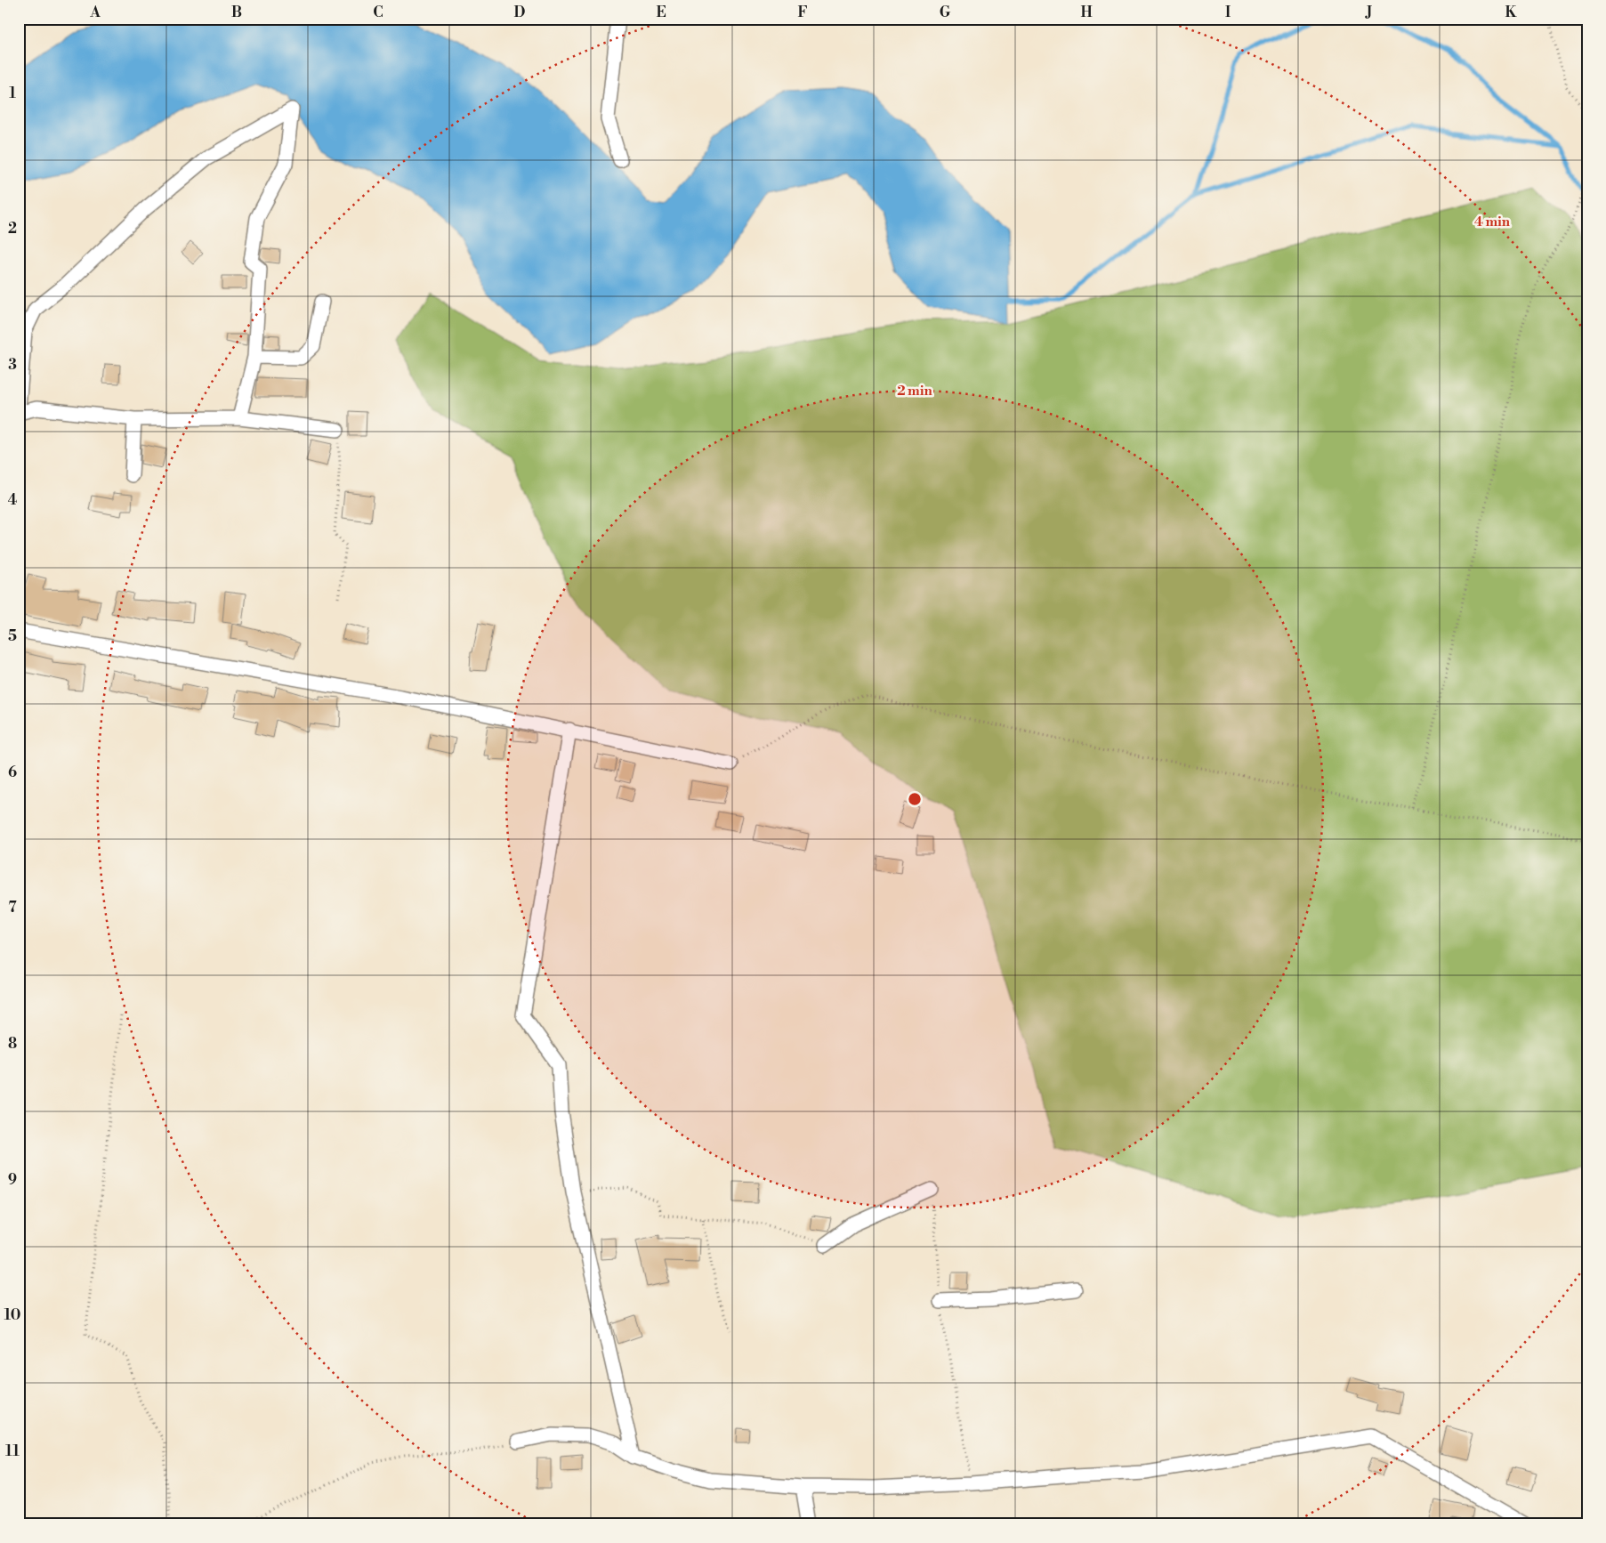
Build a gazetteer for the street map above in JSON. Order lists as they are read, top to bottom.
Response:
{
  "grid": {
    "columns": [
      "A",
      "B",
      "C",
      "D",
      "E",
      "F",
      "G",
      "H",
      "I",
      "J",
      "K"
    ],
    "rows": [
      "1",
      "2",
      "3",
      "4",
      "5",
      "6",
      "7",
      "8",
      "9",
      "10",
      "11"
    ]
  },
  "rings": ["4 min", "2 min"]
}
